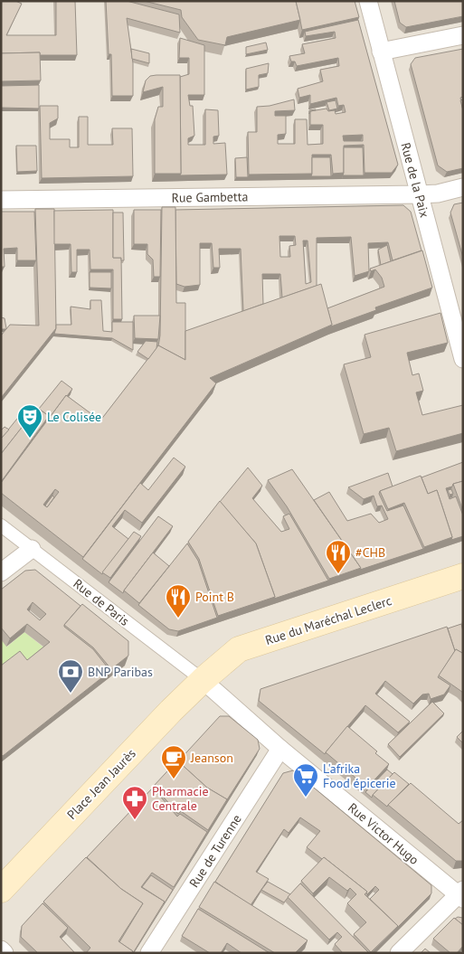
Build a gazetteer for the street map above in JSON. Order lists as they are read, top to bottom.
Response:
{
  "streets": {
    "main road": ["Rue du Maréchal Leclerc", "Place Jean Jaurès"],
    "street": [
      "Rue de la Paix",
      "Rue Gambetta",
      "Rue de Paris",
      "Rue Victor Hugo",
      "Rue de Turenne"
    ]
  },
  "crossings": [
    ["Rue de la Paix", "Rue Gambetta"],
    ["Rue de Paris", "Rue du Maréchal Leclerc"],
    ["Rue de Paris", "Place Jean Jaurès"],
    ["Rue de Paris", "Rue Victor Hugo"],
    ["Rue du Maréchal Leclerc", "Place Jean Jaurès"],
    ["Rue du Maréchal Leclerc", "Rue Victor Hugo"],
    ["Place Jean Jaurès", "Rue Victor Hugo"],
    ["Rue Victor Hugo", "Rue de Turenne"]
  ],
  "places": {
    "theatre": ["Le Colisée"],
    "restaurant": ["#CHB", "Point B"],
    "bank": ["BNP Paribas"],
    "cafe": ["Jeanson"],
    "supermarket": ["L'afrika Food épicerie"],
    "pharmacy": ["Pharmacie Centrale"]
  }
}
